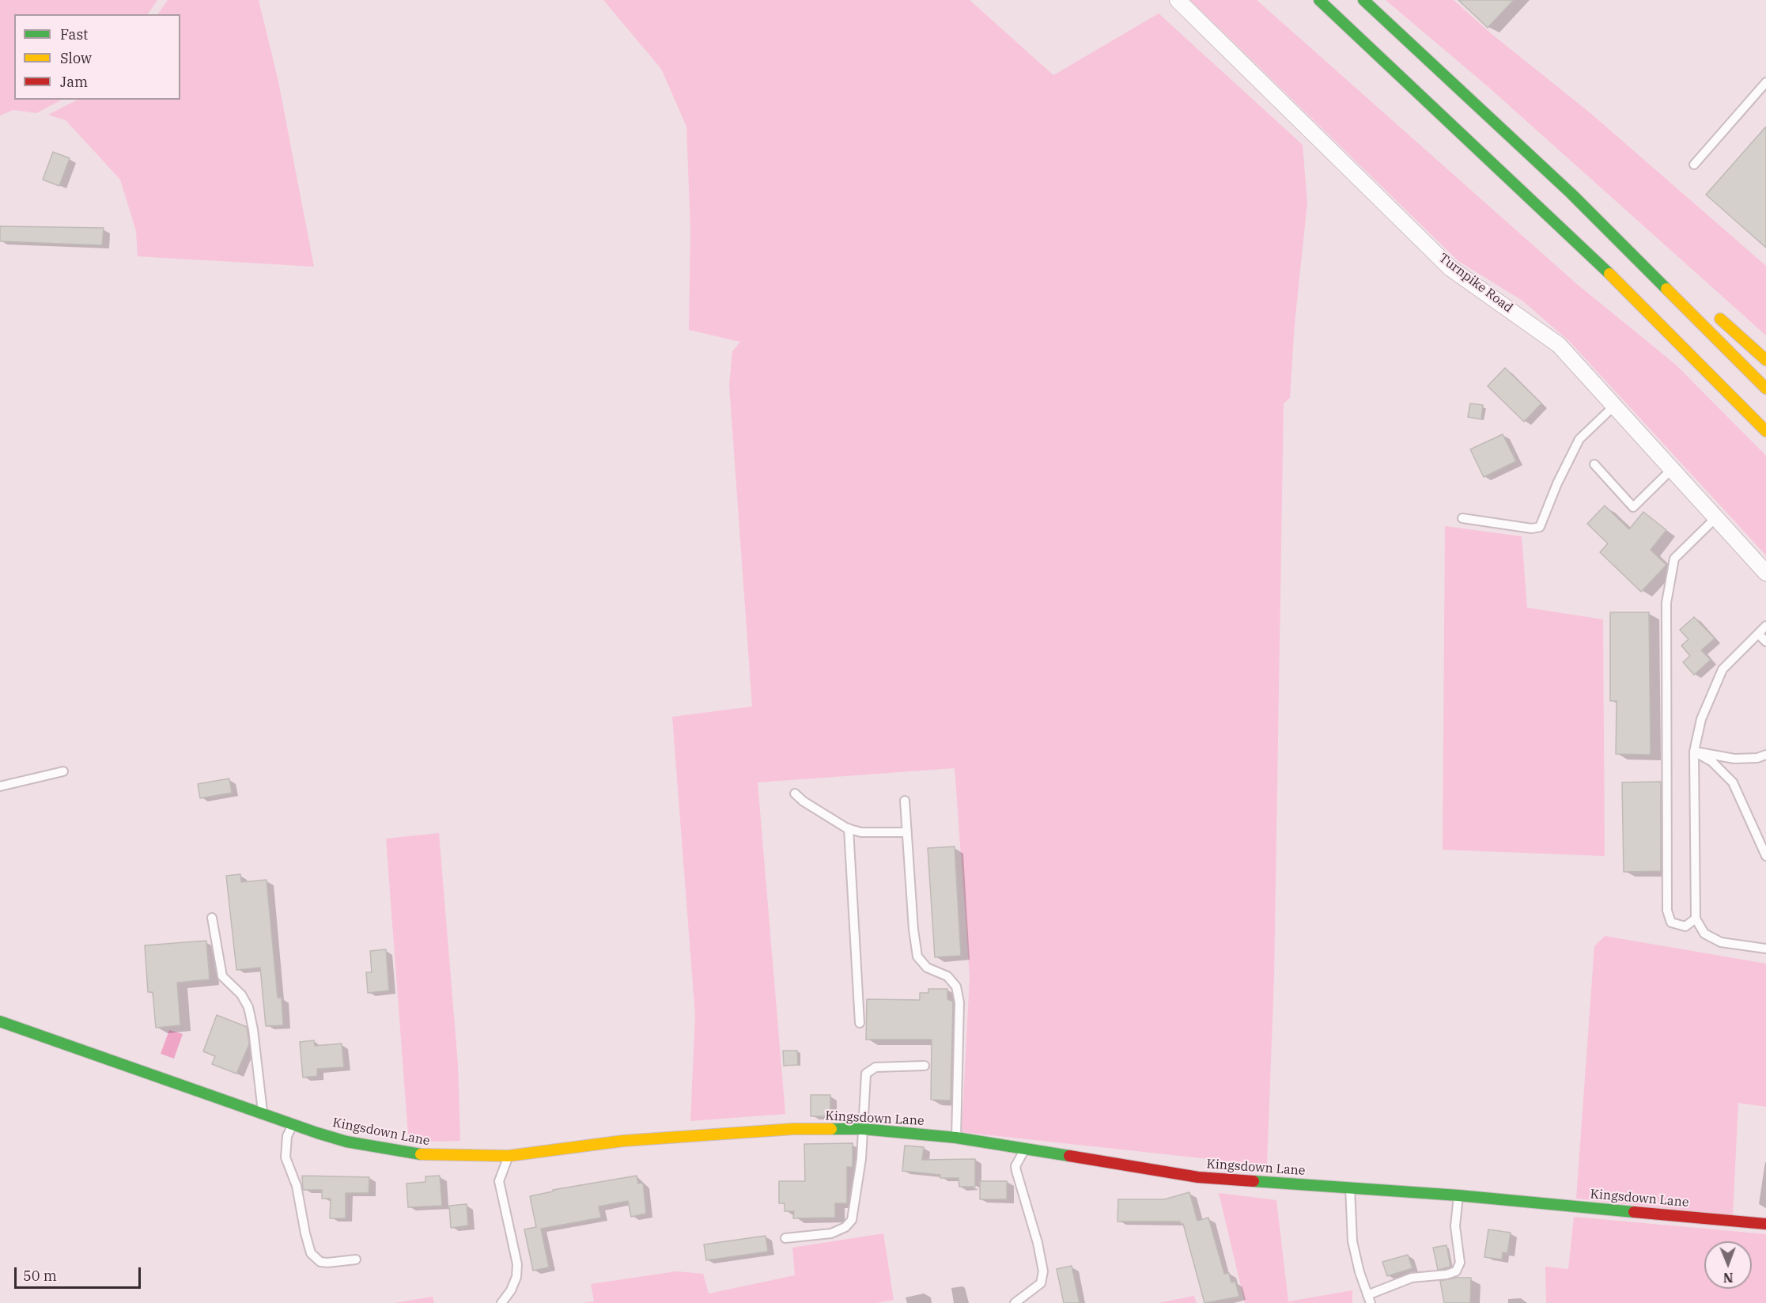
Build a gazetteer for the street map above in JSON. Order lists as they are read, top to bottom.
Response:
{
  "streets": {
    "main road": ["Kingsdown Lane"],
    "street": ["Turnpike Road"]
  },
  "legend": ["Fast", "Slow", "Jam"],
  "scale_bar": "50 m",
  "north": "bottom"
}
